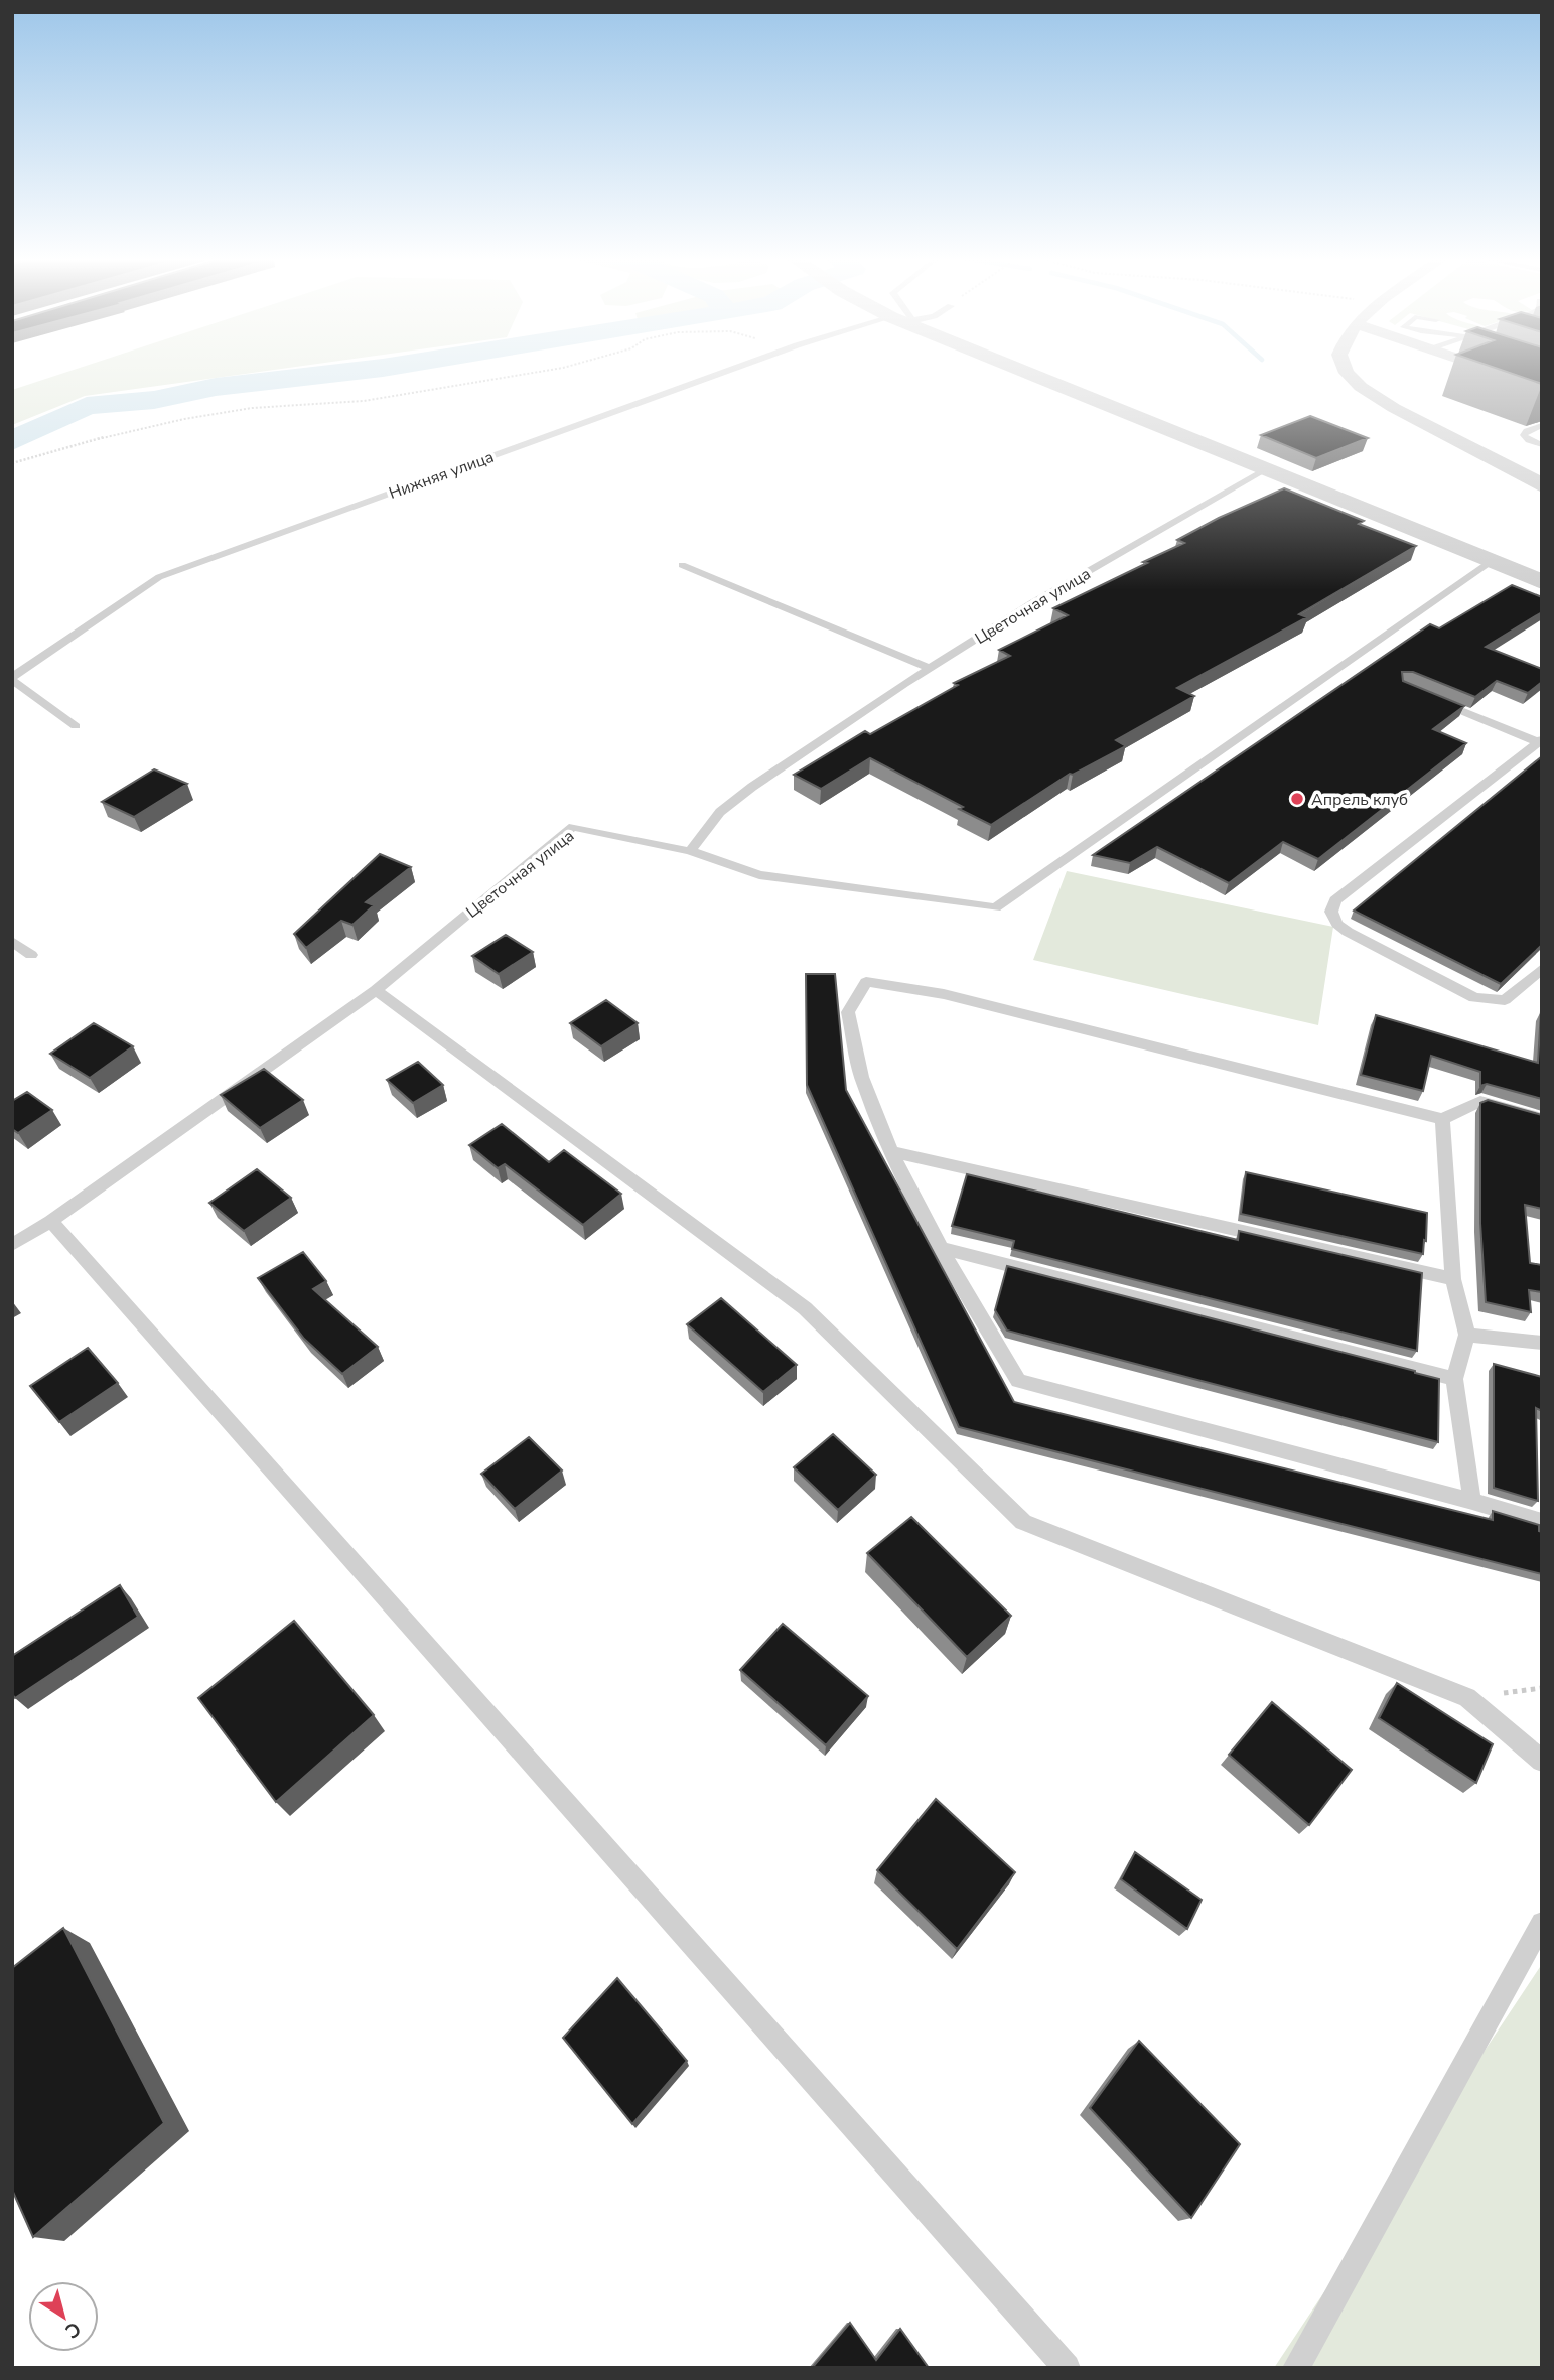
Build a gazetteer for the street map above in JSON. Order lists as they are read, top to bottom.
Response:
{
  "streets": {
    "lane": ["Нижняя улица", "Цветочная улица"]
  },
  "places": ["Апрель клуб"],
  "north": "bottom right"
}
